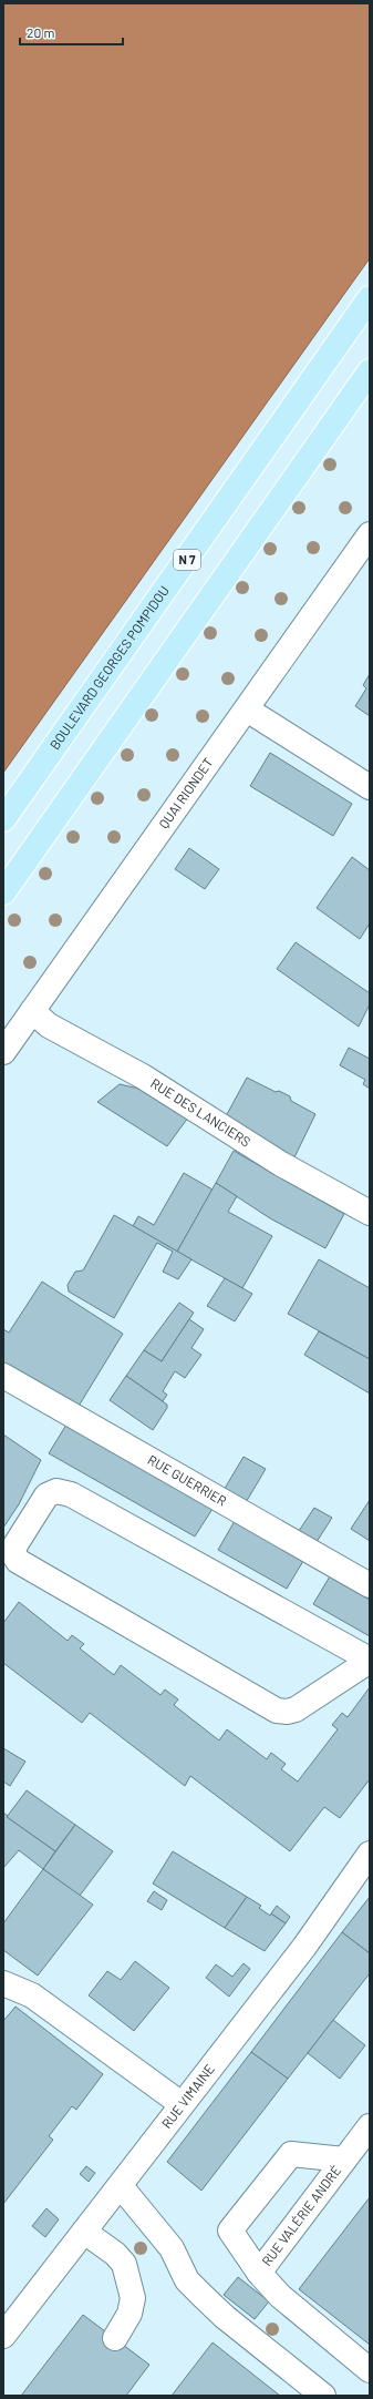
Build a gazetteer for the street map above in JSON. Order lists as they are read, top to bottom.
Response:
{
  "streets": {
    "main road": ["N 7", "BOULEVARD GEORGES POMPIDOU"],
    "street": [
      "QUAI RIONDET",
      "RUE DES LANCIERS",
      "RUE GUERRIER",
      "RUE VIMAINE",
      "RUE VALÉRIE ANDRÉ"
    ]
  },
  "crossings": [
    ["QUAI RIONDET", "RUE DES LANCIERS"]
  ],
  "scale_bar": "20 m"
}
